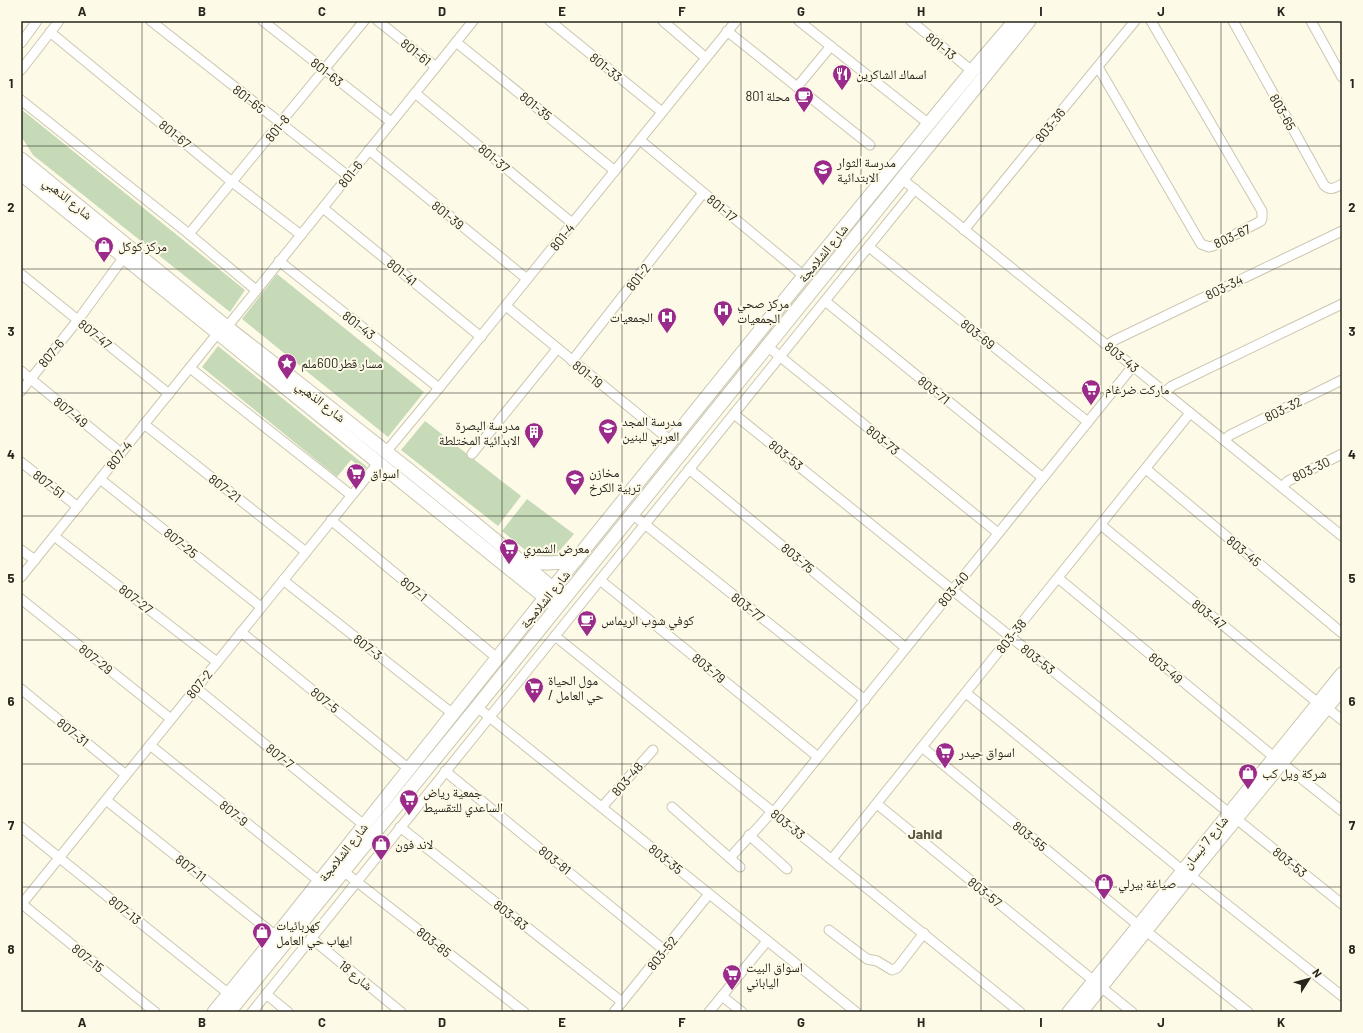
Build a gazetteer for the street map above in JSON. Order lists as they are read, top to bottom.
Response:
{
  "streets": {
    "street": [
      "801-13",
      "801-61",
      "801-33",
      "801-63",
      "801-65",
      "801-35",
      "803-65",
      "803-36",
      "801-8",
      "801-67",
      "801-37",
      "801-6",
      "شارع الذهبي",
      "801-17",
      "801-39",
      "803-67",
      "801-4",
      "شارع الشلامجة",
      "801-41",
      "801-2",
      "803-34",
      "801-43",
      "807-47",
      "803-69",
      "807-6",
      "803-43",
      "801-19",
      "803-71",
      "803-32",
      "807-49",
      "803-73",
      "807-4",
      "803-53",
      "803-30",
      "807-51",
      "807-21",
      "807-25",
      "803-45",
      "803-75",
      "807-1",
      "803-40",
      "807-27",
      "803-77",
      "803-47",
      "803-38",
      "807-3",
      "807-29",
      "803-79",
      "803-49",
      "807-2",
      "807-5",
      "807-31",
      "807-7",
      "803-48",
      "807-9",
      "803-33",
      "803-55",
      "شارع 7 نيسان",
      "803-35",
      "803-81",
      "807-11",
      "803-57",
      "807-13",
      "803-83",
      "803-85",
      "803-52",
      "807-15",
      "شارع 18"
    ]
  },
  "crossings": [
    ["801-13", "شارع الشلامجة"],
    ["801-61", "801-6"],
    ["801-33", "801-4"],
    ["801-63", "801-8"],
    ["801-63", "801-6"],
    ["801-65", "801-8"],
    ["801-65", "801-6"],
    ["801-35", "801-6"],
    ["801-35", "801-4"],
    ["803-36", "803-67"],
    ["803-36", "803-43"],
    ["801-8", "801-67"],
    ["801-67", "801-6"],
    ["801-37", "801-6"],
    ["801-37", "801-4"],
    ["801-6", "شارع الذهبي"],
    ["801-6", "801-39"],
    ["801-6", "801-41"],
    ["801-6", "801-43"],
    ["801-6", "807-4"],
    ["شارع الذهبي", "801-4"],
    ["شارع الذهبي", "شارع الشلامجة"],
    ["شارع الذهبي", "807-6"],
    ["شارع الذهبي", "807-4"],
    ["شارع الذهبي", "807-2"],
    ["801-17", "801-4"],
    ["801-17", "شارع الشلامجة"],
    ["801-17", "801-2"],
    ["801-39", "801-4"],
    ["801-4", "801-41"],
    ["801-4", "801-43"],
    ["801-4", "801-19"],
    ["شارع الشلامجة", "803-43"],
    ["شارع الشلامجة", "801-19"],
    ["شارع الشلامجة", "803-73"],
    ["شارع الشلامجة", "807-1"],
    ["شارع الشلامجة", "803-77"],
    ["شارع الشلامجة", "807-3"],
    ["شارع الشلامجة", "807-5"],
    ["شارع الشلامجة", "807-7"],
    ["شارع الشلامجة", "807-9"],
    ["شارع الشلامجة", "803-35"],
    ["شارع الشلامجة", "807-11"],
    ["شارع الشلامجة", "807-13"],
    ["شارع الشلامجة", "803-85"],
    ["801-2", "801-19"],
    ["803-34", "803-43"],
    ["807-47", "807-6"],
    ["807-47", "807-4"],
    ["803-69", "803-40"],
    ["807-6", "807-49"],
    ["803-43", "803-32"],
    ["803-43", "803-30"],
    ["803-43", "803-40"],
    ["803-43", "803-38"],
    ["803-71", "803-40"],
    ["807-49", "807-4"],
    ["803-73", "803-40"],
    ["807-4", "807-51"],
    ["807-4", "807-21"],
    ["807-4", "807-25"],
    ["807-4", "807-27"],
    ["803-53", "803-40"],
    ["803-53", "803-38"],
    ["803-53", "شارع 7 نيسان"],
    ["807-21", "807-2"],
    ["807-25", "807-2"],
    ["803-45", "803-38"],
    ["803-75", "803-40"],
    ["807-1", "807-2"],
    ["803-40", "803-77"],
    ["803-40", "803-79"],
    ["803-40", "803-33"],
    ["807-27", "807-2"],
    ["803-47", "803-38"],
    ["803-47", "شارع 7 نيسان"],
    ["803-38", "803-49"],
    ["803-38", "803-33"],
    ["803-38", "803-55"],
    ["803-38", "803-57"],
    ["807-3", "807-2"],
    ["807-29", "807-2"],
    ["803-49", "شارع 7 نيسان"],
    ["807-2", "807-5"],
    ["807-2", "807-31"],
    ["807-2", "807-7"],
    ["807-2", "807-9"],
    ["807-2", "807-11"],
    ["807-2", "807-13"],
    ["807-2", "807-15"],
    ["803-48", "803-35"],
    ["803-55", "شارع 7 نيسان"],
    ["شارع 7 نيسان", "803-57"],
    ["803-35", "803-52"],
    ["803-81", "803-52"],
    ["803-83", "803-52"]
  ],
  "districts": ["Jahid"],
  "places": {
    "restaurant": ["اسماك الشاكرين"],
    "cafe": ["محلة 801", "كوفي شوب الريماس"],
    "school or university": ["مدرسة الثوار الابتدائية", "مدرسة المجد العربي للبنين", "مخازن تربية الكرخ"],
    "shop": [
      "مركز كوكل",
      "شركة ويل كب",
      "لاند فون",
      "صياغة بيرلي",
      "كهربائيات ايهاب حي العامل"
    ],
    "hospital": ["مركز صحي الجمعيات", "الجمعيات"],
    "place": ["مسار قطر600ملم"],
    "supermarket": [
      "ماركت ضرغام",
      "اسواق",
      "معرض الشمري",
      "مول الحياة / حي العامل",
      "اسواق حيدر",
      "جمعية رياض الساعدي للتقسيط",
      "اسواق البيت الياباني"
    ],
    "building": ["مدرسة البصرة الابدائية المختلطة"]
  },
  "north": "top right",
  "grid": {
    "columns": [
      "A",
      "B",
      "C",
      "D",
      "E",
      "F",
      "G",
      "H",
      "I",
      "J",
      "K"
    ],
    "rows": [
      "1",
      "2",
      "3",
      "4",
      "5",
      "6",
      "7",
      "8"
    ]
  }
}
